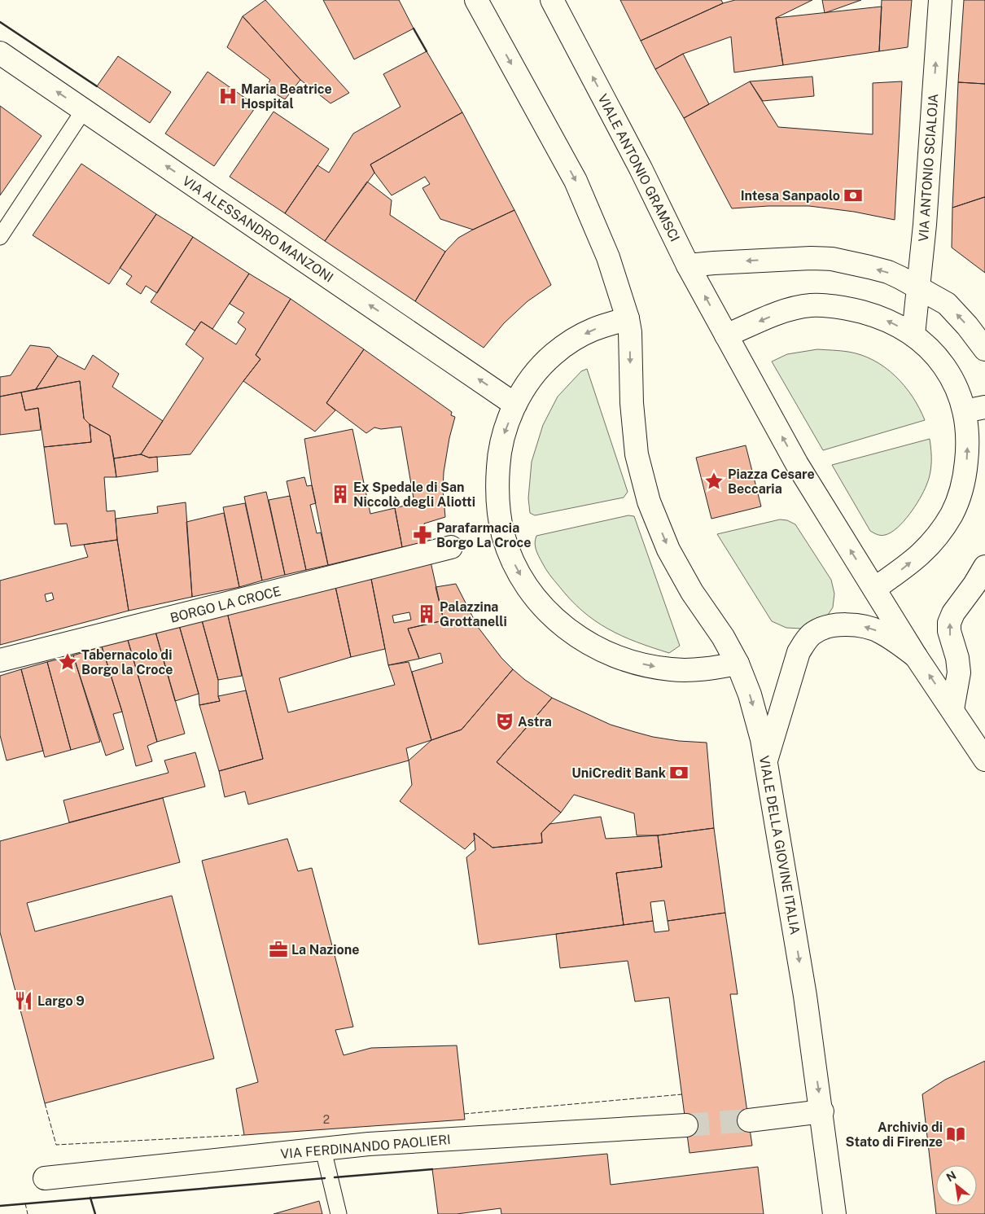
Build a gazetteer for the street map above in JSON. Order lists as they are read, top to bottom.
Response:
{
  "streets": {
    "street": [
      "VIALE ANTONIO GRAMSCI",
      "VIA ANTONIO SCIALOJA",
      "VIA ALESSANDRO MANZONI",
      "BORGO LA CROCE",
      "VIALE DELLA GIOVINE ITALIA",
      "VIA FERDINANDO PAOLIERI"
    ]
  },
  "one_way": ["VIA ANTONIO SCIALOJA", "VIA ALESSANDRO MANZONI"],
  "places": {
    "hospital": ["Maria Beatrice Hospital"],
    "bank": ["Intesa Sanpaolo", "UniCredit Bank"],
    "place": ["Piazza Cesare Beccaria", "Tabernacolo di Borgo la Croce"],
    "building": ["Ex Spedale di San Niccolò degli Aliotti", "Palazzina Grottanelli"],
    "pharmacy": ["Parafarmacia Borgo La Croce"],
    "theatre": ["Astra"],
    "office": ["La Nazione"],
    "restaurant": ["Largo 9"],
    "library": ["Archivio di Stato di Firenze"]
  },
  "house_numbers": ["2"],
  "north": "top left"
}
